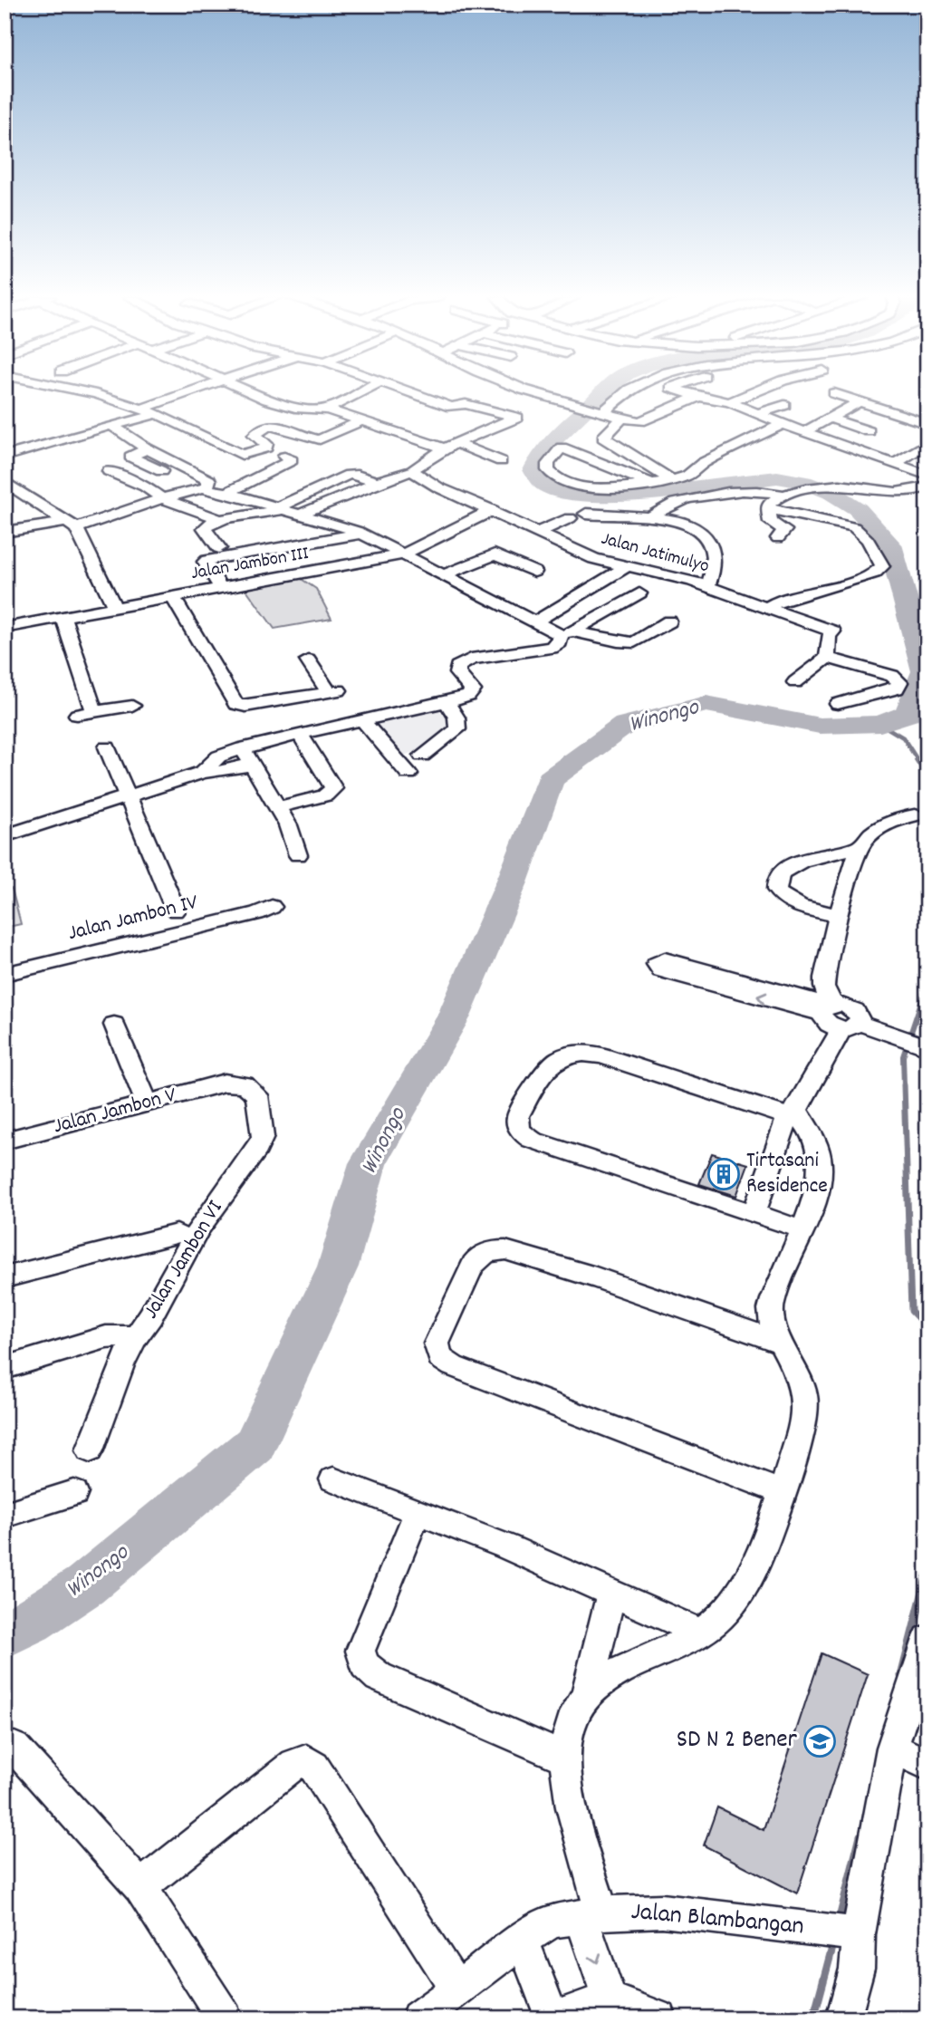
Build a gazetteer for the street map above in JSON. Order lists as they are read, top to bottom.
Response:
{
  "streets": {
    "street": [
      "Jalan Jatimulyo",
      "Jalan Jambon III",
      "Jalan Jambon IV",
      "Jalan Jambon V",
      "Jalan Jambon VI",
      "Jalan Blambangan"
    ]
  },
  "crossings": [
    ["Jalan Jatimulyo", "Jalan Jambon III"],
    ["Jalan Jambon V", "Jalan Jambon VI"]
  ],
  "water": ["Winongo"],
  "places": {
    "building": ["Tirtasani Residence"],
    "school or university": ["SD N 2 Bener"]
  }
}
